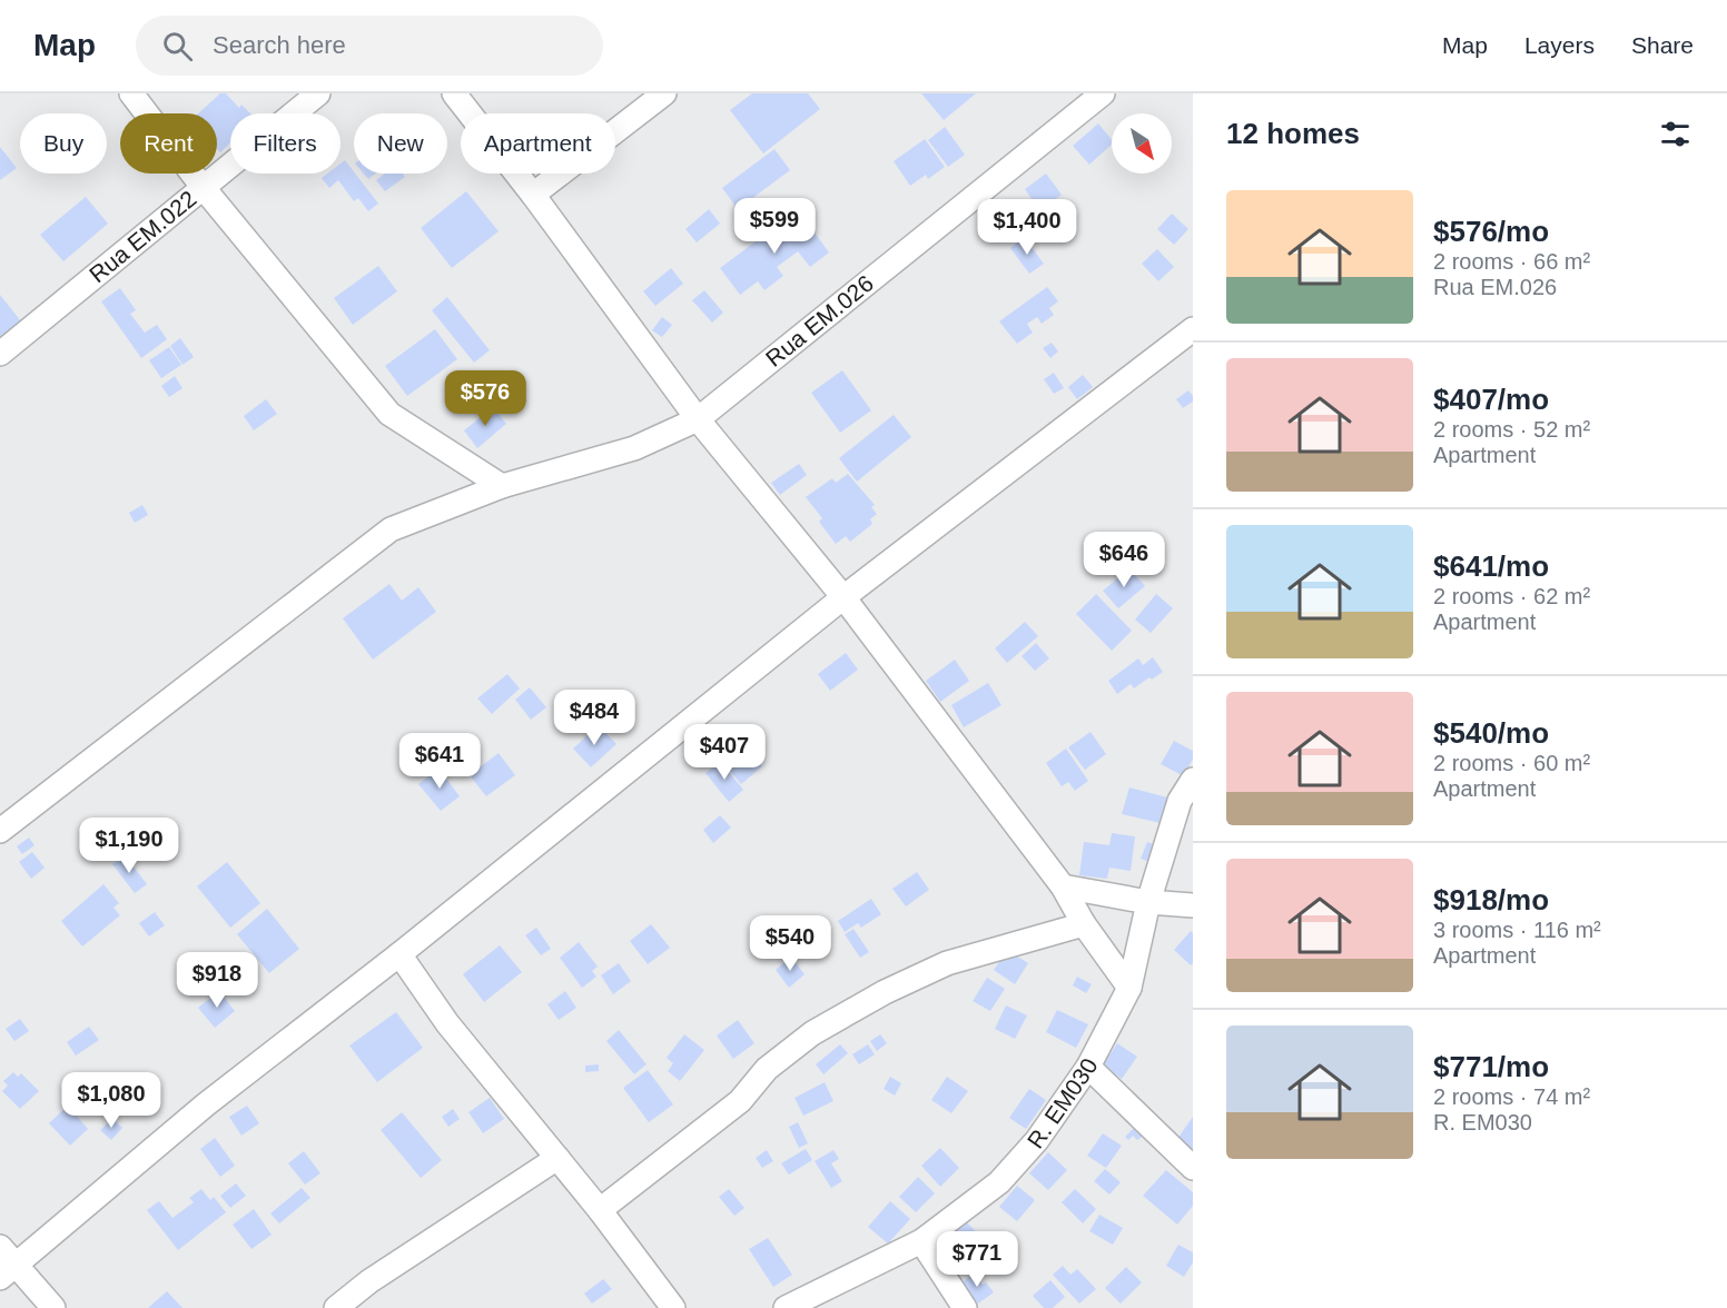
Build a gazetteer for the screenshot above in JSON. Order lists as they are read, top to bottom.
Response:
{
  "streets": {
    "street": ["Rua EM.022", "Rua EM.026", "R. EM030"]
  },
  "north": "bottom right",
  "page": {
    "header": "Map",
    "search": "Search here",
    "nav": ["Map", "Layers", "Share"],
    "heading": "12 homes",
    "chip": [
      "Buy",
      "Rent",
      "Filters",
      "New",
      "Apartment"
    ],
    "list": [
      {
        "name": "$576/mo",
        "note": "2 rooms · 66 m² · Rua EM.026"
      },
      {
        "name": "$407/mo",
        "note": "2 rooms · 52 m² · Apartment"
      },
      {
        "name": "$641/mo",
        "note": "2 rooms · 62 m² · Apartment"
      },
      {
        "name": "$540/mo",
        "note": "2 rooms · 60 m² · Apartment"
      },
      {
        "name": "$918/mo",
        "note": "3 rooms · 116 m² · Apartment"
      },
      {
        "name": "$771/mo",
        "note": "2 rooms · 74 m² · R. EM030"
      }
    ],
    "price": [
      "$599",
      "$1,400",
      "$576",
      "$646",
      "$484",
      "$407",
      "$641",
      "$1,190",
      "$540",
      "$918",
      "$1,080",
      "$771"
    ]
  }
}
